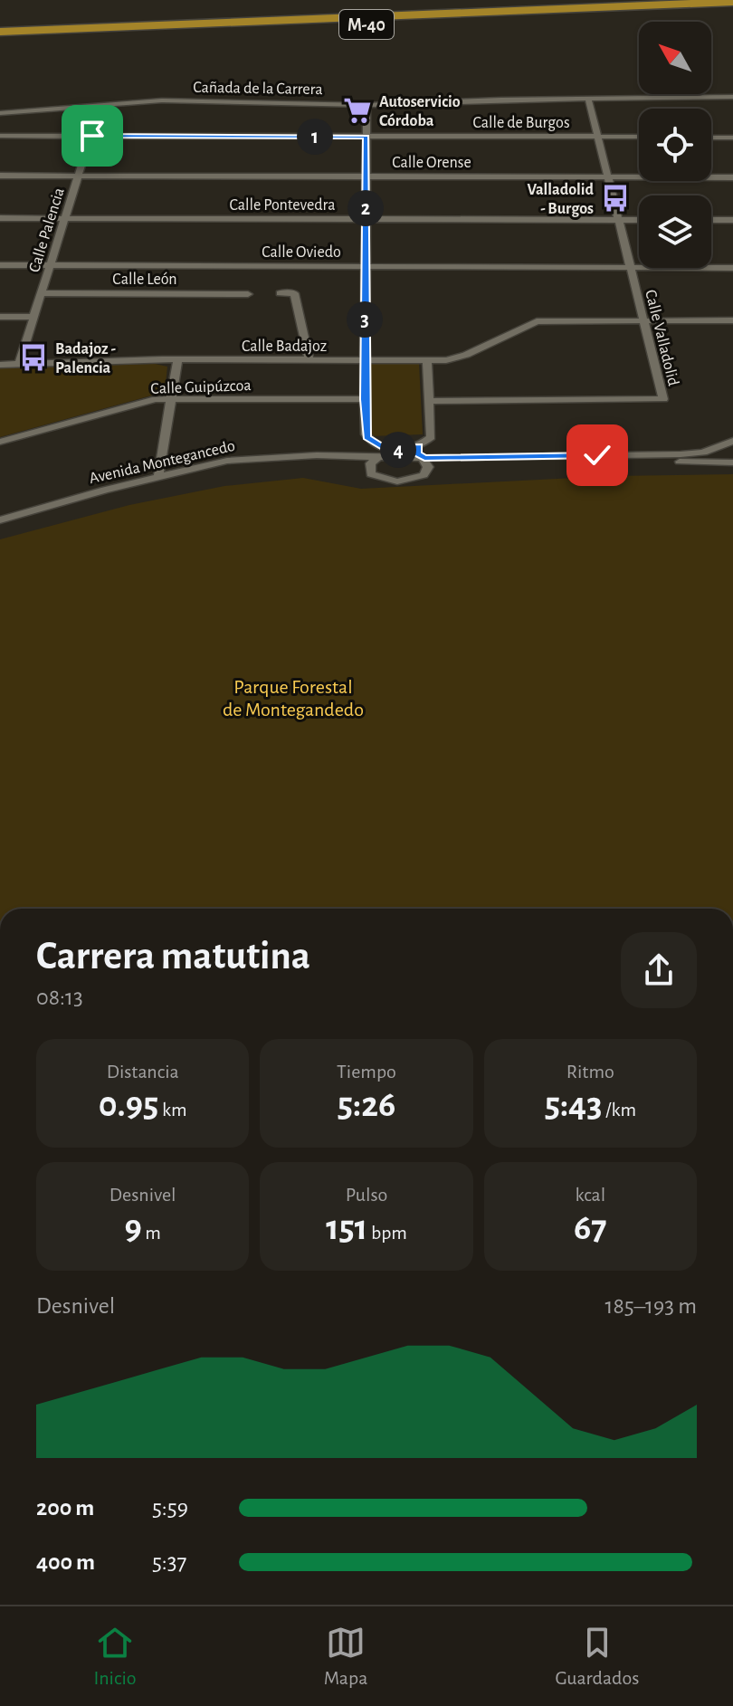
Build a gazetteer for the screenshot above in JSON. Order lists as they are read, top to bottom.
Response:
{
  "streets": {
    "highway": ["M-40"],
    "street": [
      "Cañada de la Carrera",
      "Calle de Burgos",
      "Calle Orense",
      "Calle Pontevedra",
      "Calle Palencia",
      "Calle Oviedo",
      "Calle León",
      "Calle Valladolid",
      "Calle Badajoz",
      "Calle Guipúzcoa",
      "Avenida Montegancedo"
    ]
  },
  "crossings": [
    ["Cañada de la Carrera", "Calle Palencia"],
    ["Cañada de la Carrera", "Calle Valladolid"],
    ["Calle de Burgos", "Calle Palencia"],
    ["Calle de Burgos", "Calle Valladolid"],
    ["Calle Orense", "Calle Palencia"],
    ["Calle Orense", "Calle Valladolid"],
    ["Calle Pontevedra", "Calle Palencia"],
    ["Calle Pontevedra", "Calle Valladolid"],
    ["Calle Palencia", "Calle Oviedo"],
    ["Calle Palencia", "Calle León"],
    ["Calle Palencia", "Calle Badajoz"],
    ["Calle Oviedo", "Calle Valladolid"],
    ["Calle Valladolid", "Calle Badajoz"]
  ],
  "parks": ["Parque Forestal de Montegandedo"],
  "places": {
    "supermarket": ["Autoservicio Córdoba"],
    "bus stop": ["Valladolid - Burgos", "Badajoz - Palencia"]
  },
  "north": "top left",
  "page": {
    "pins": [
      "1",
      "2",
      "3",
      "4"
    ],
    "heading": ["Carrera matutina", "08:13"],
    "stats": [
      ["Distancia", "0.95 km"],
      ["Tiempo", "5:26"],
      ["Ritmo", "5:43 /km"],
      ["Desnivel", "9 m"],
      ["Pulso", "151 bpm"],
      ["kcal", "67"]
    ],
    "chart": ["Desnivel", "185–193 m"],
    "list": [
      {
        "name": "200 m",
        "note": "5:59"
      },
      {
        "name": "400 m",
        "note": "5:37"
      }
    ],
    "tabs": ["Inicio", "Mapa", "Guardados"]
  }
}
